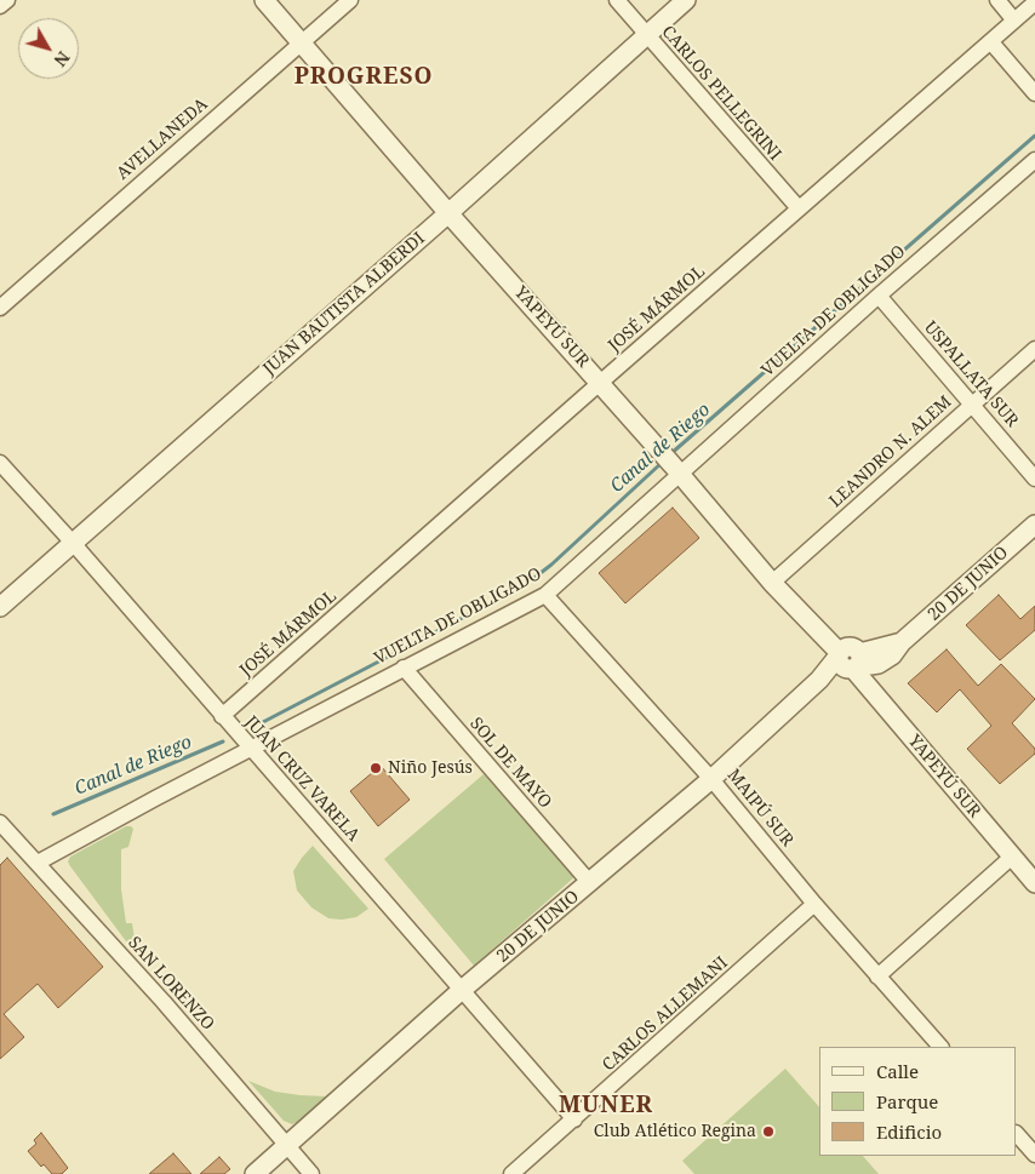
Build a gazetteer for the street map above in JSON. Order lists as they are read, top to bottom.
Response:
{
  "streets": {
    "street": [
      "CARLOS PELLEGRINI",
      "AVELLANEDA",
      "JUAN BAUTISTA ALBERDI",
      "JOSÉ MÁRMOL",
      "VUELTA DE OBLIGADO",
      "YAPEYÚ SUR",
      "USPALLATA SUR",
      "LEANDRO N. ALEM",
      "20 DE JUNIO",
      "SOL DE MAYO",
      "JUAN CRUZ VARELA",
      "MAIPÚ SUR",
      "SAN LORENZO",
      "CARLOS ALLEMANI"
    ]
  },
  "crossings": [
    ["CARLOS PELLEGRINI", "JUAN BAUTISTA ALBERDI"],
    ["CARLOS PELLEGRINI", "JOSÉ MÁRMOL"],
    ["AVELLANEDA", "YAPEYÚ SUR"],
    ["JUAN BAUTISTA ALBERDI", "YAPEYÚ SUR"],
    ["JUAN BAUTISTA ALBERDI", "JUAN CRUZ VARELA"],
    ["JOSÉ MÁRMOL", "YAPEYÚ SUR"],
    ["JOSÉ MÁRMOL", "JUAN CRUZ VARELA"],
    ["VUELTA DE OBLIGADO", "YAPEYÚ SUR"],
    ["VUELTA DE OBLIGADO", "USPALLATA SUR"],
    ["VUELTA DE OBLIGADO", "SOL DE MAYO"],
    ["VUELTA DE OBLIGADO", "JUAN CRUZ VARELA"],
    ["VUELTA DE OBLIGADO", "MAIPÚ SUR"],
    ["VUELTA DE OBLIGADO", "SAN LORENZO"],
    ["YAPEYÚ SUR", "LEANDRO N. ALEM"],
    ["YAPEYÚ SUR", "20 DE JUNIO"],
    ["USPALLATA SUR", "LEANDRO N. ALEM"],
    ["20 DE JUNIO", "SOL DE MAYO"],
    ["20 DE JUNIO", "JUAN CRUZ VARELA"],
    ["20 DE JUNIO", "MAIPÚ SUR"],
    ["20 DE JUNIO", "SAN LORENZO"],
    ["JUAN CRUZ VARELA", "CARLOS ALLEMANI"],
    ["MAIPÚ SUR", "CARLOS ALLEMANI"]
  ],
  "districts": ["PROGRESO", "MUNER"],
  "water": ["Canal de Riego"],
  "places": ["Niño Jesús", "Club Atlético Regina"],
  "legend": ["Calle", "Parque", "Edificio"],
  "north": "bottom right"
}
